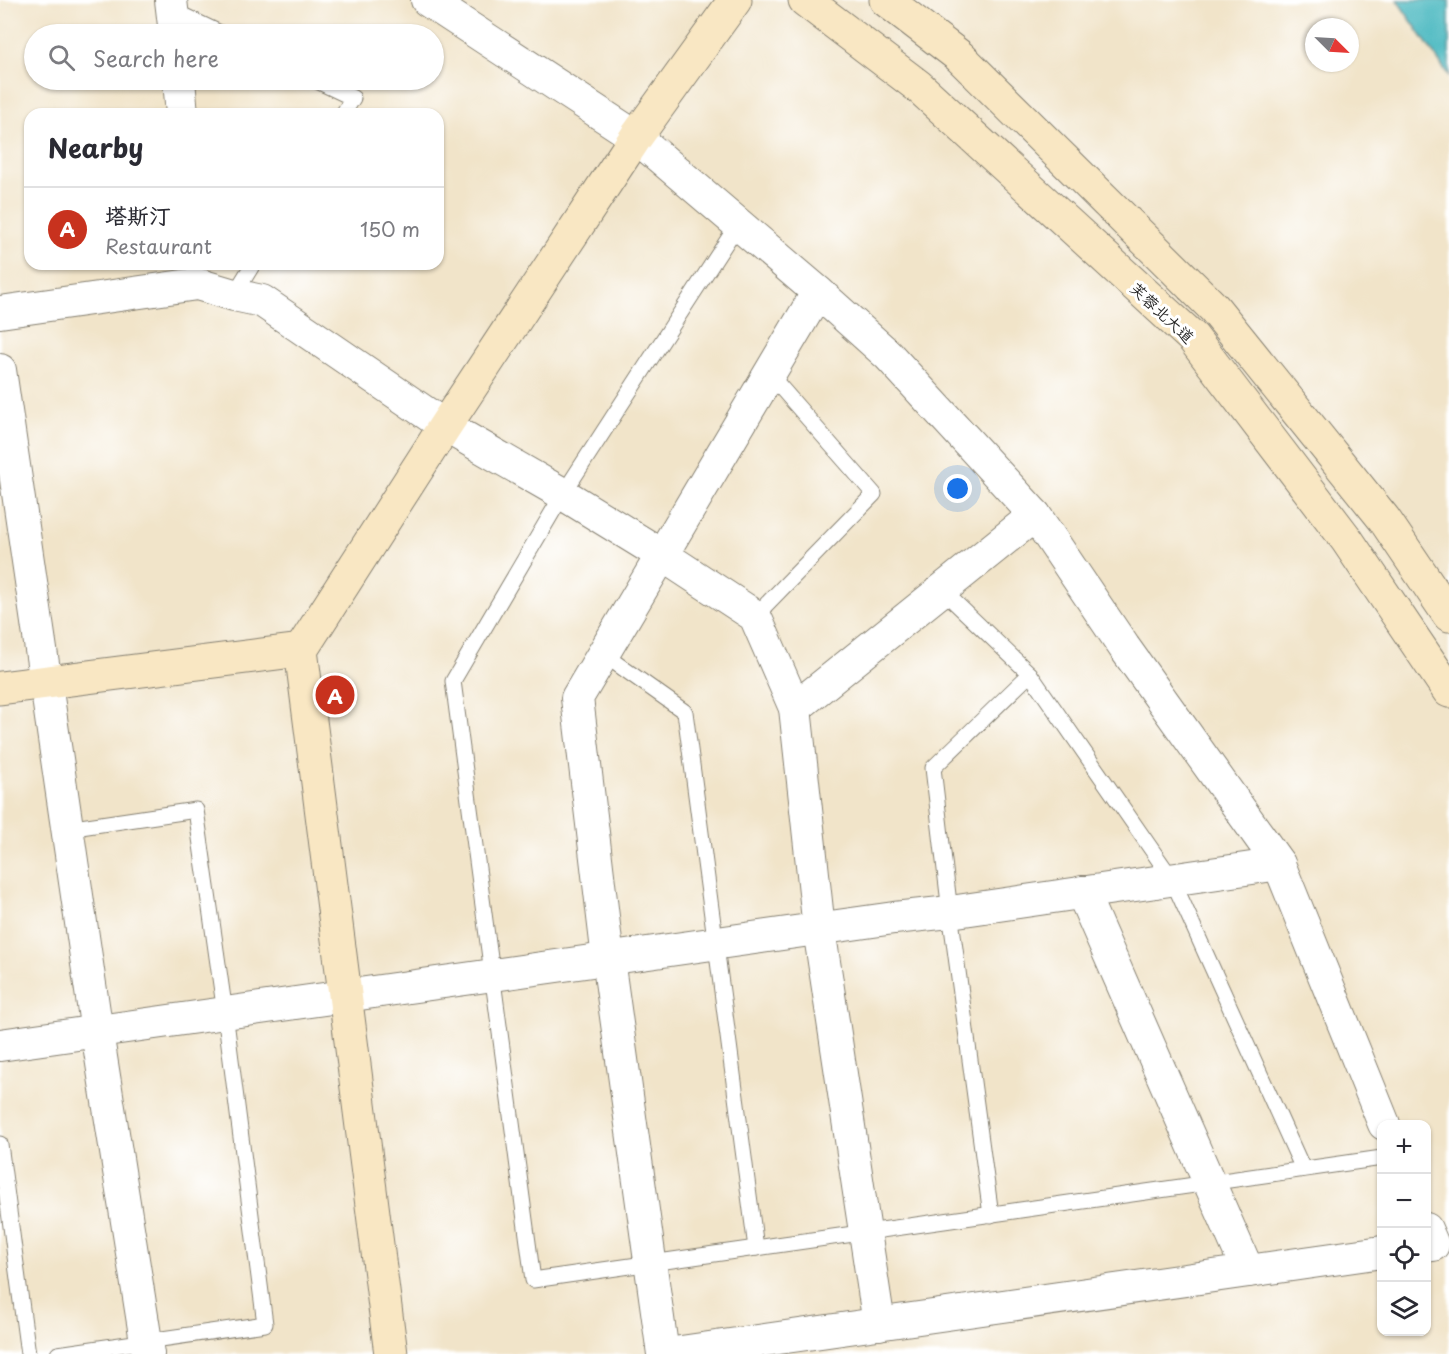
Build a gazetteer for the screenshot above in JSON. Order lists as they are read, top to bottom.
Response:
{
  "streets": {
    "street": ["芙蓉北大道"]
  },
  "north": "bottom right",
  "page": {
    "search": "Search here",
    "heading": "Nearby",
    "list": [
      {
        "mark": "A",
        "name": "塔斯汀",
        "note": "Restaurant",
        "value": "150 m"
      }
    ],
    "pins": "A",
    "map_buttons": ["+", "−"]
  }
}
